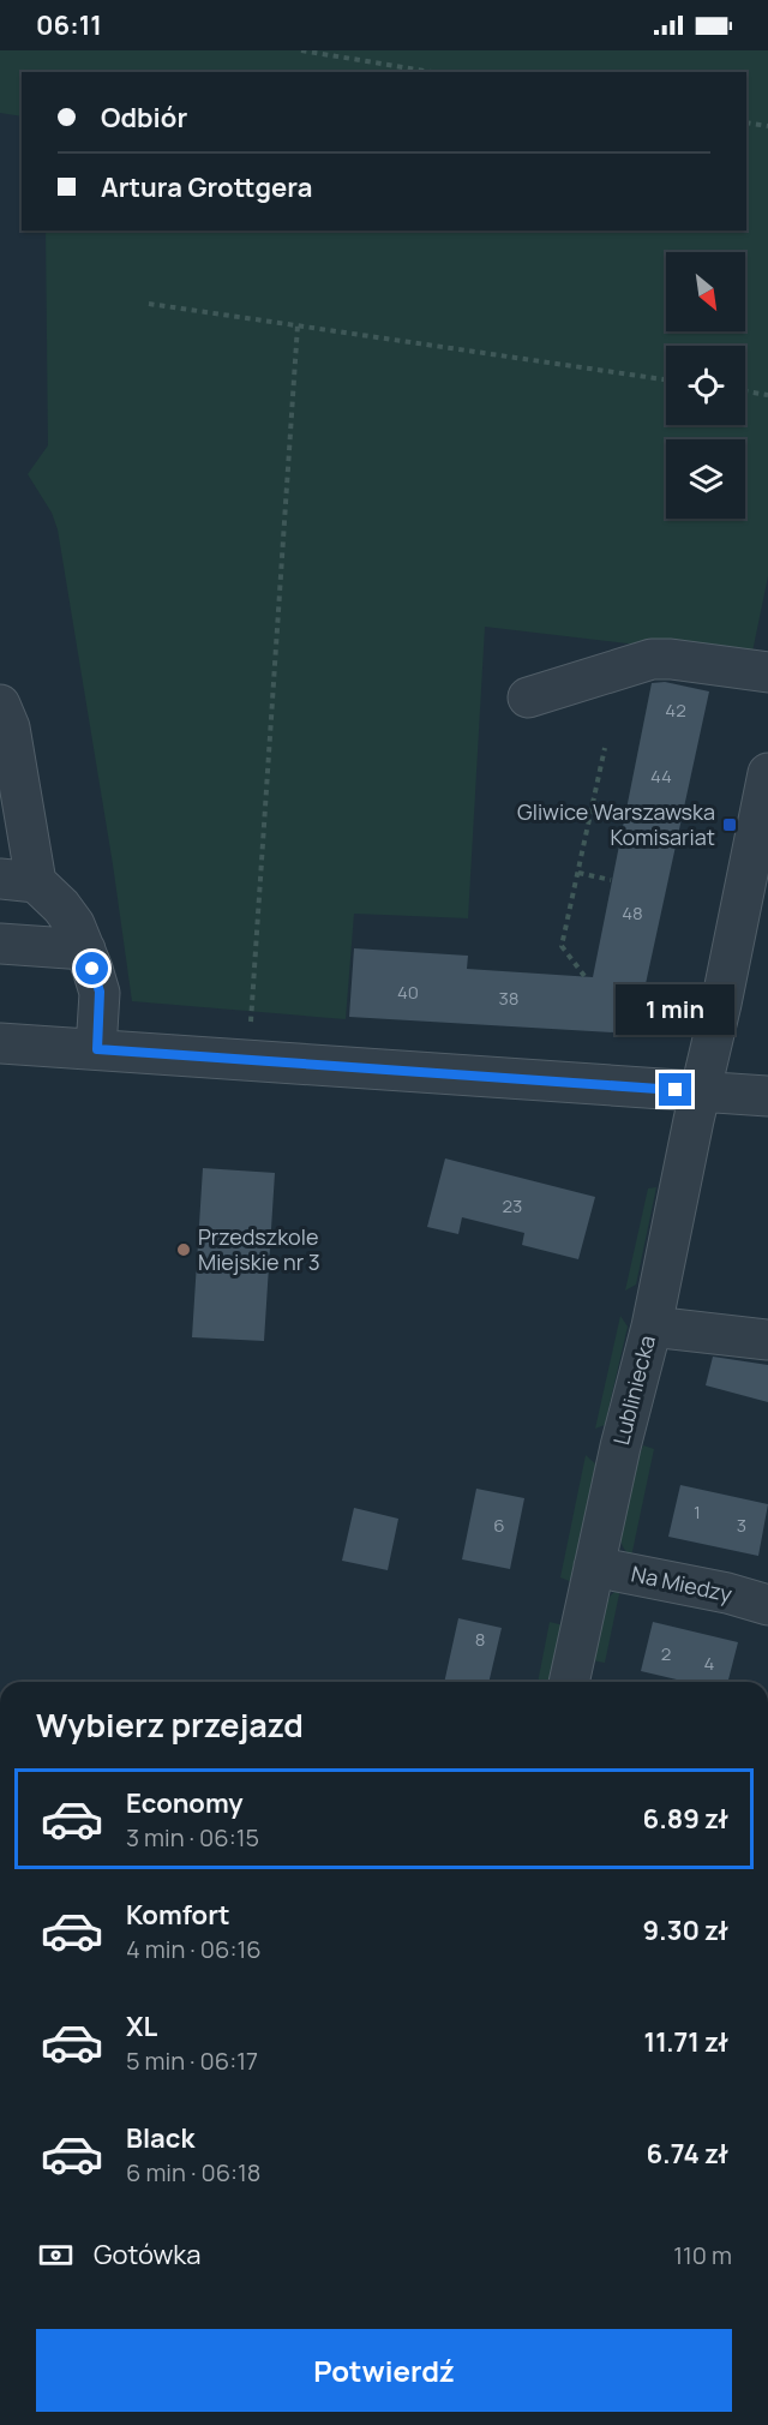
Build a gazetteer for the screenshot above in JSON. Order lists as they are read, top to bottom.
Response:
{
  "streets": {
    "street": ["Lubliniecka", "Na Miedzy"]
  },
  "crossings": [
    ["Lubliniecka", "Na Miedzy"]
  ],
  "places": {
    "transit": ["Gliwice Warszawska Komisariat"],
    "other": ["Przedszkole Miejskie nr 3"]
  },
  "house_numbers": [
    "42",
    "44",
    "48",
    "40",
    "38",
    "23",
    "1",
    "6",
    "3",
    "8",
    "2",
    "4"
  ],
  "north": "bottom right",
  "page": {
    "status": "06:11",
    "banner": ["Odbiór", "Artura Grottgera"],
    "bubble": "1 min",
    "heading": "Wybierz przejazd",
    "list": [
      {
        "name": "Economy",
        "note": "3 min · 06:15",
        "value": "6.89 zł"
      },
      {
        "name": "Komfort",
        "note": "4 min · 06:16",
        "value": "9.30 zł"
      },
      {
        "name": "XL",
        "note": "5 min · 06:17",
        "value": "11.71 zł"
      },
      {
        "name": "Black",
        "note": "6 min · 06:18",
        "value": "6.74 zł"
      }
    ],
    "pay": ["Gotówka", "110 m"],
    "buttons": "Potwierdź"
  }
}
